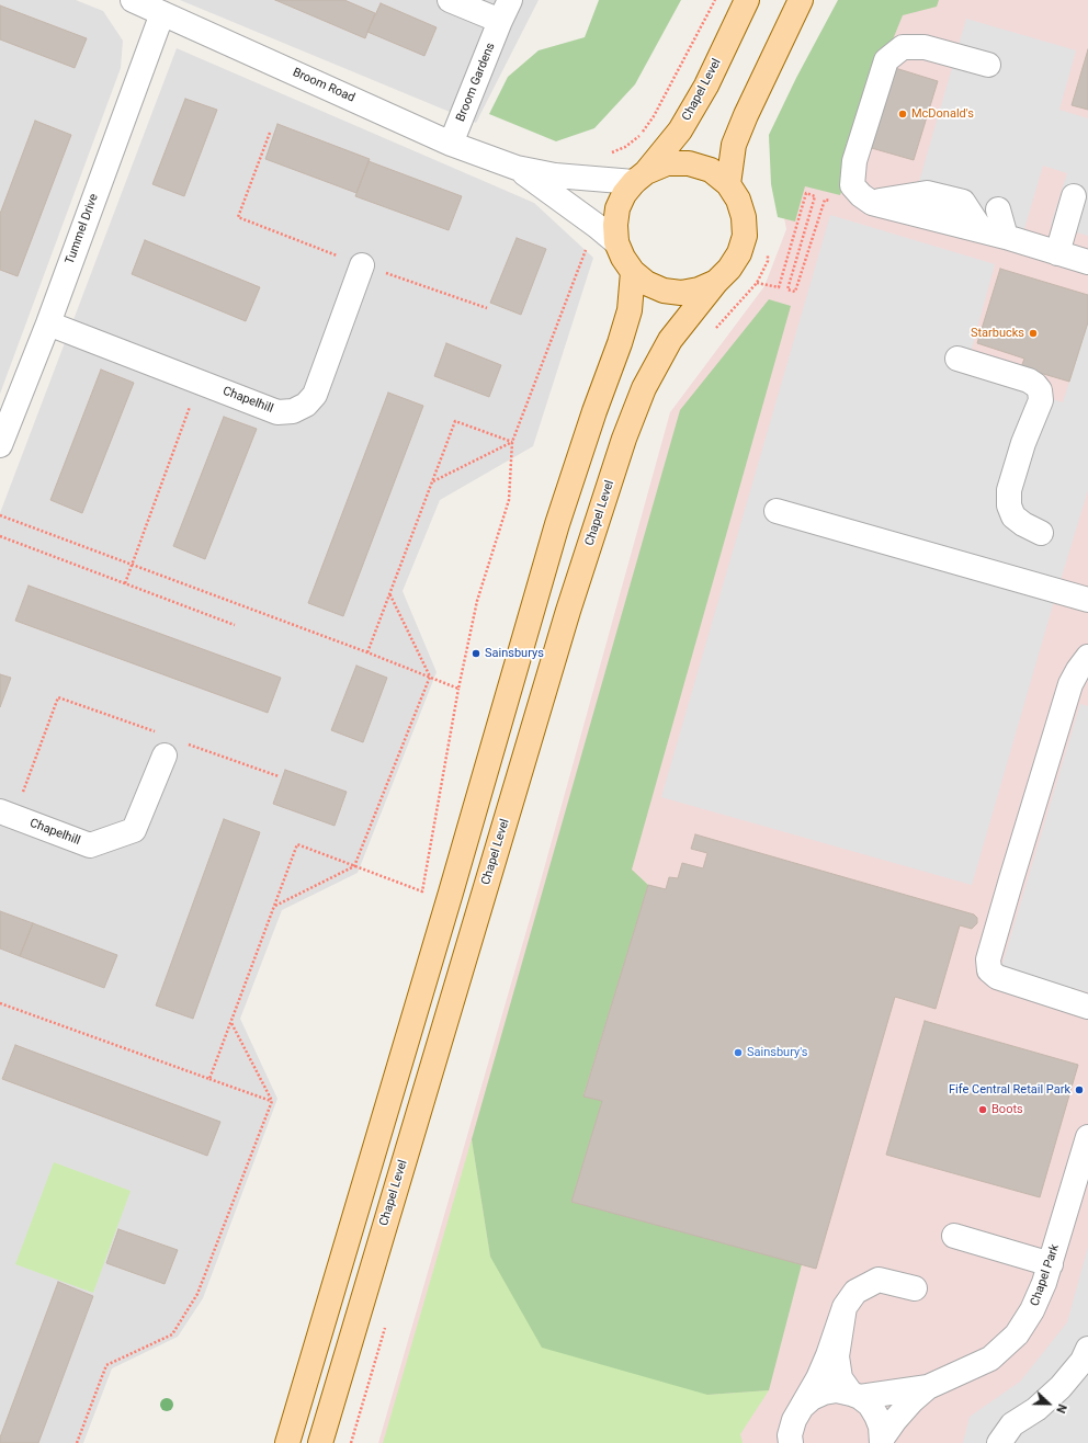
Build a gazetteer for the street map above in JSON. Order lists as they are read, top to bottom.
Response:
{
  "streets": {
    "main road": ["Chapel Level"],
    "street": [
      "Broom Gardens",
      "Broom Road",
      "Tummel Drive",
      "Chapelhill",
      "Chapel Park"
    ]
  },
  "crossings": [
    ["Broom Gardens", "Broom Road"],
    ["Broom Road", "Chapel Level"],
    ["Broom Road", "Tummel Drive"],
    ["Tummel Drive", "Chapelhill"]
  ],
  "places": [
    "McDonald's",
    "Starbucks",
    "Sainsburys",
    "Sainsbury's",
    "Fife Central Retail Park",
    "Boots"
  ],
  "north": "right"
}
